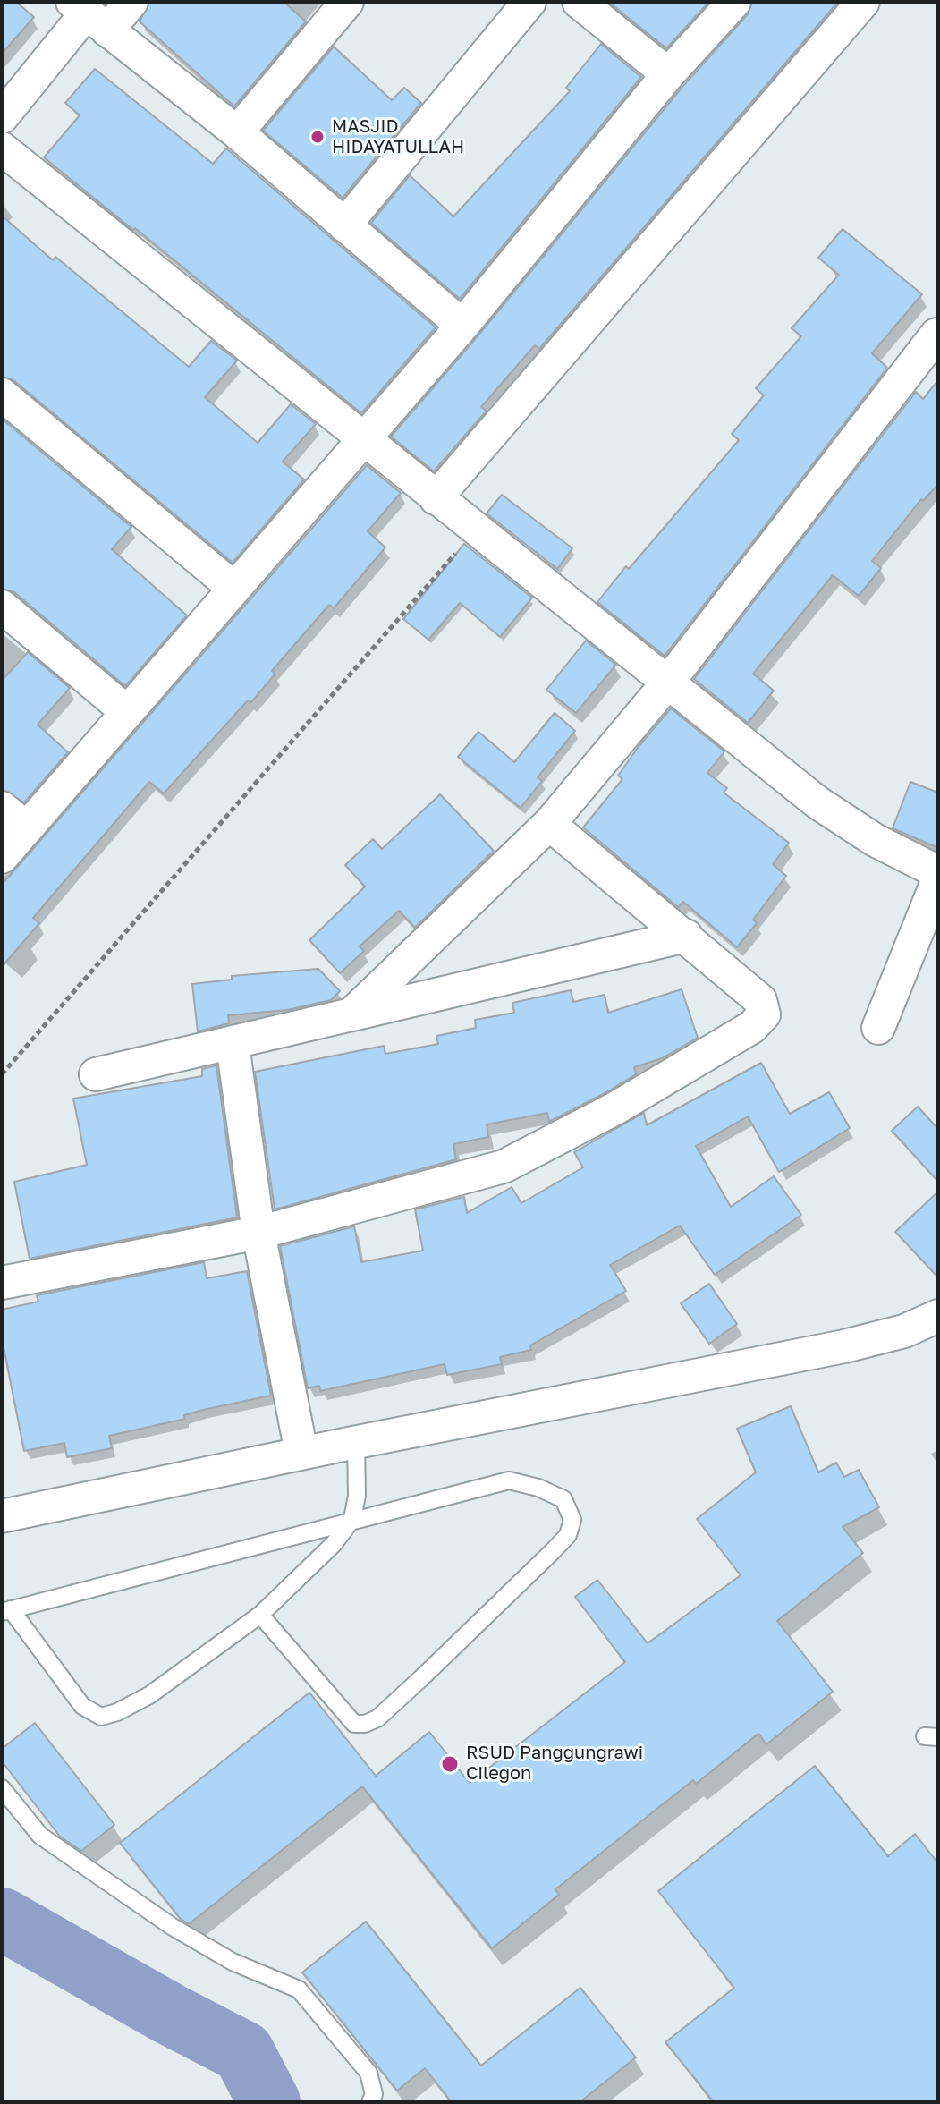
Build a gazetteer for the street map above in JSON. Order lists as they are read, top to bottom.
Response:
{
  "places": ["MASJID HIDAYATULLAH", "RSUD Panggungrawi Cilegon"]
}
